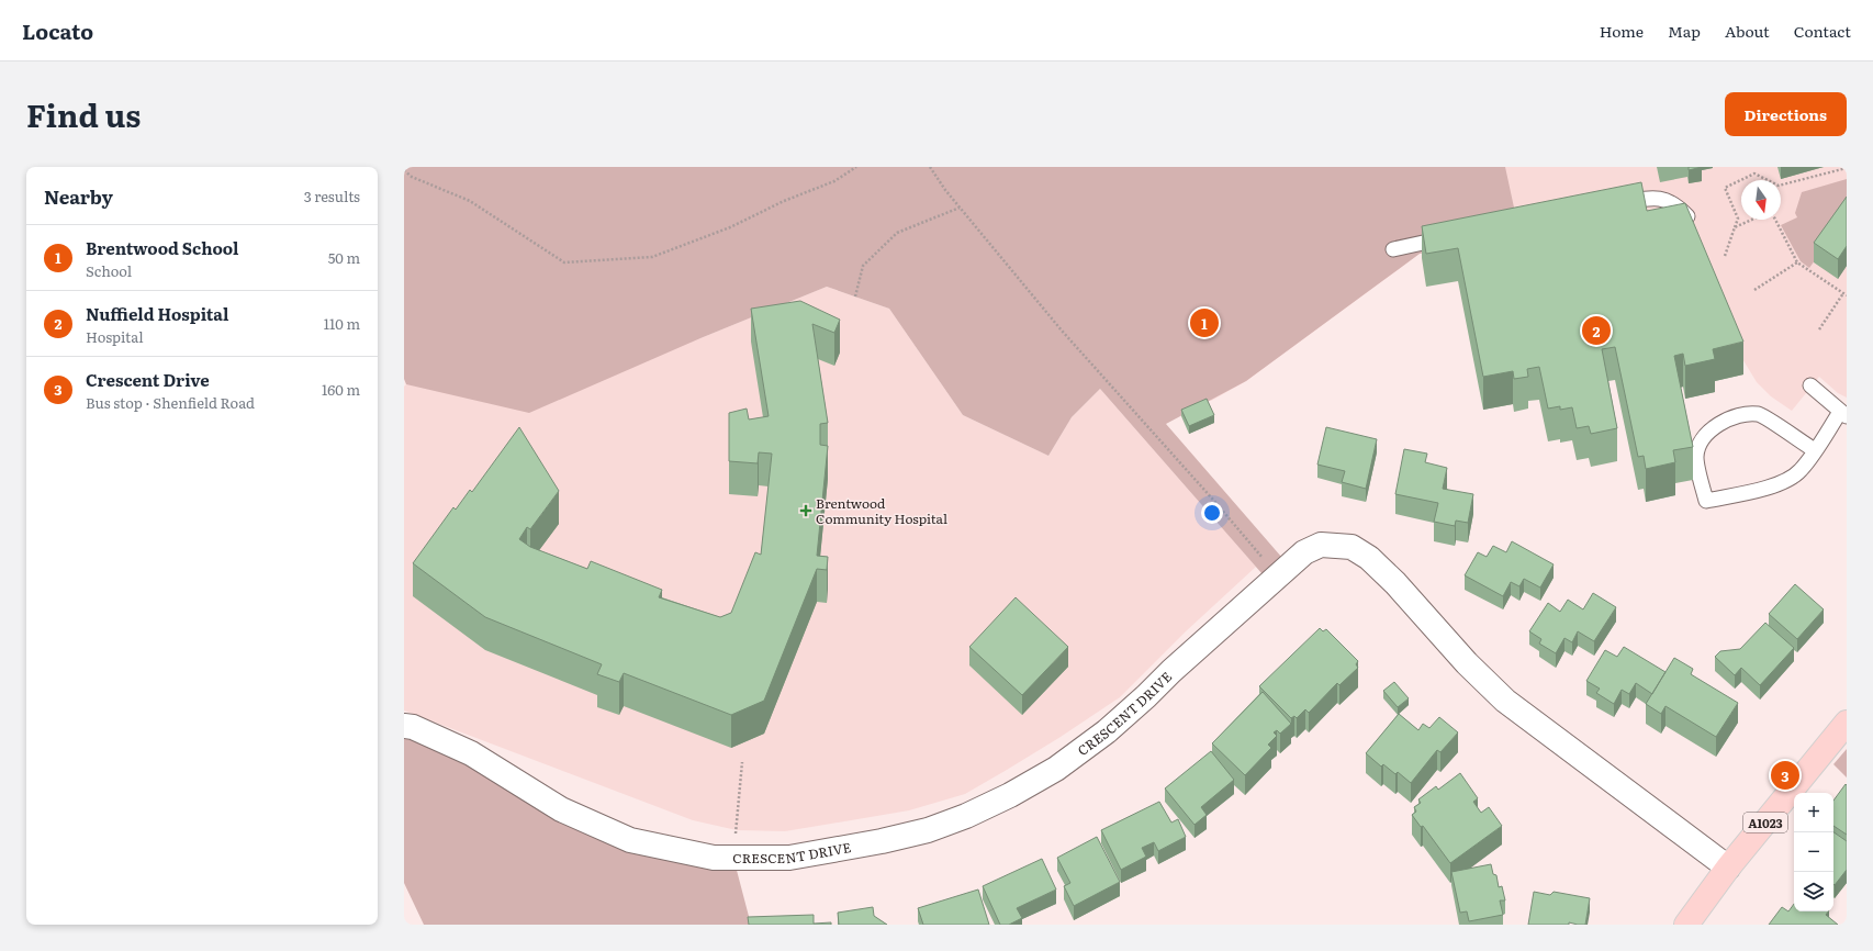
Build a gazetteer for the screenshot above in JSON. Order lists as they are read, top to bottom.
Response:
{
  "streets": {
    "main road": ["A1023"],
    "street": ["CRESCENT DRIVE"]
  },
  "crossings": [
    ["CRESCENT DRIVE", "A1023"]
  ],
  "places": {
    "health": ["Brentwood Community Hospital"]
  },
  "north": "bottom",
  "page": {
    "header": "Locato",
    "nav": [
      "Home",
      "Map",
      "About",
      "Contact"
    ],
    "title": "Find us",
    "buttons": "Directions",
    "heading": ["Nearby", "3 results"],
    "list": [
      {
        "mark": "1",
        "name": "Brentwood School",
        "note": "School",
        "value": "50 m"
      },
      {
        "mark": "2",
        "name": "Nuffield Hospital",
        "note": "Hospital",
        "value": "110 m"
      },
      {
        "mark": "3",
        "name": "Crescent Drive",
        "note": "Bus stop · Shenfield Road",
        "value": "160 m"
      }
    ],
    "pins": ["1", "2", "3"],
    "map_buttons": ["+", "−"]
  }
}
